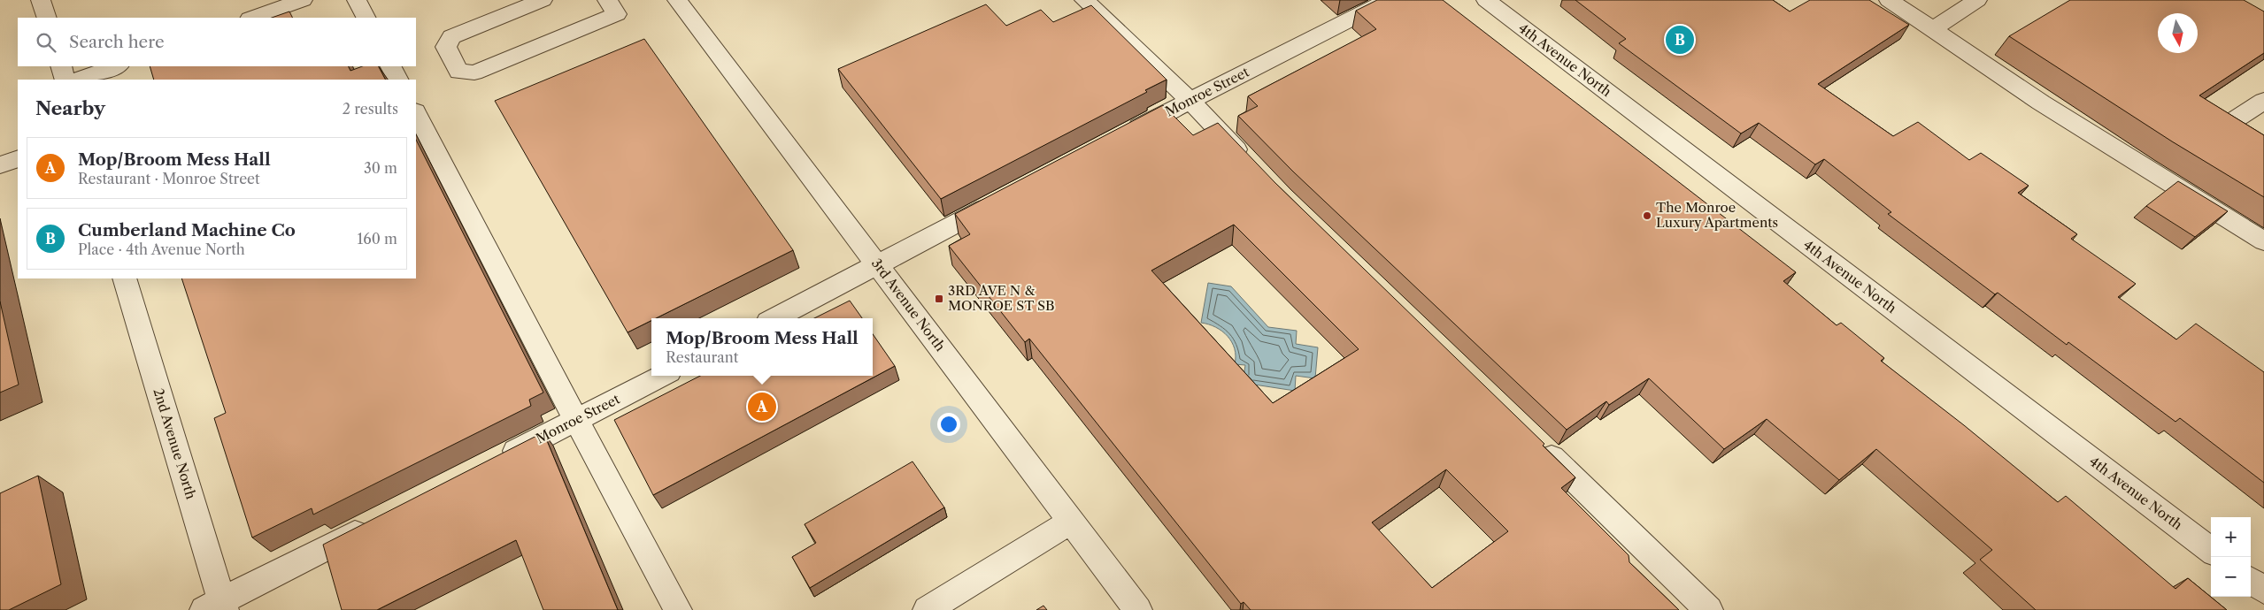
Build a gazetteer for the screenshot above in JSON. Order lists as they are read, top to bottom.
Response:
{
  "streets": {
    "street": [
      "4th Avenue North",
      "Monroe Street",
      "3rd Avenue North",
      "2nd Avenue North"
    ]
  },
  "places": {
    "other": ["The Monroe Luxury Apartments"],
    "transit": ["3RD AVE N & MONROE ST SB"]
  },
  "north": "bottom",
  "page": {
    "search": "Search here",
    "pins": ["B", "A"],
    "heading": ["Nearby", "2 results"],
    "list": [
      {
        "mark": "A",
        "name": "Mop/Broom Mess Hall",
        "note": "Restaurant · Monroe Street",
        "value": "30 m"
      },
      {
        "mark": "B",
        "name": "Cumberland Machine Co",
        "note": "Place · 4th Avenue North",
        "value": "160 m"
      }
    ],
    "popup": ["Mop/Broom Mess Hall", "Restaurant"],
    "map_buttons": ["+", "−"]
  }
}
